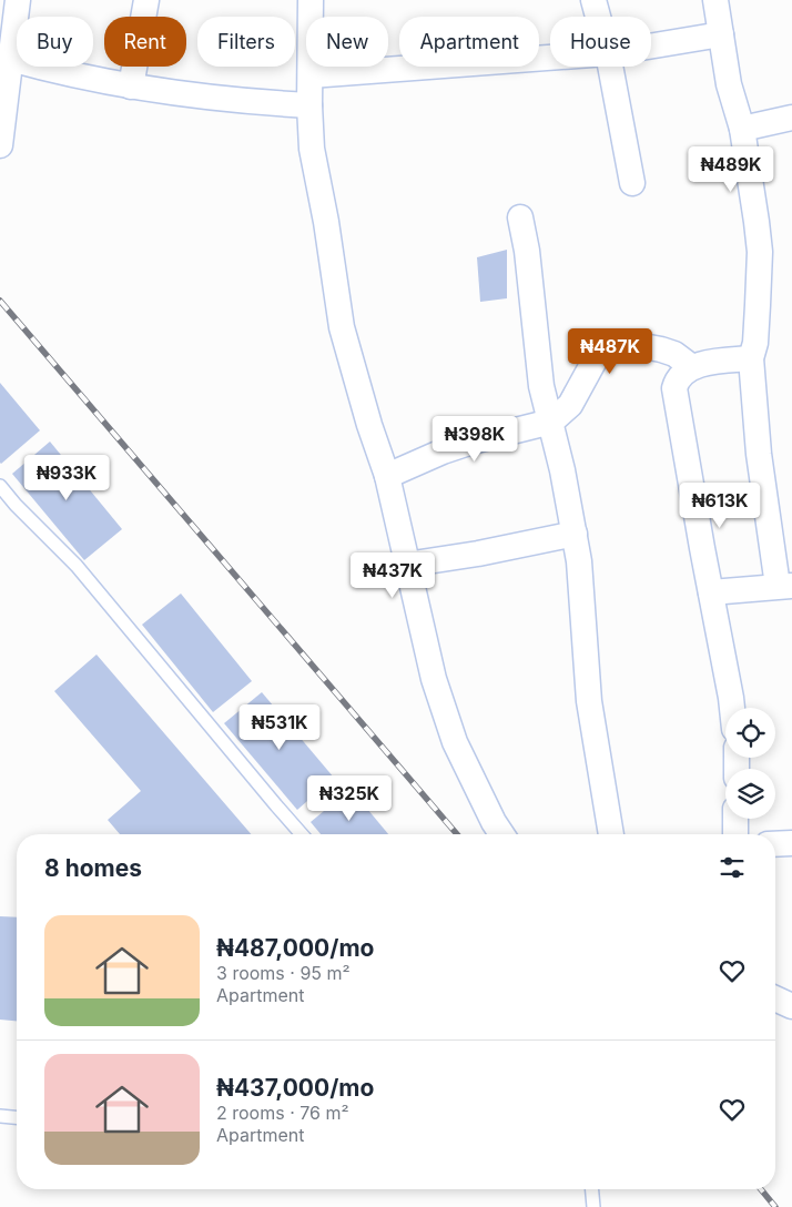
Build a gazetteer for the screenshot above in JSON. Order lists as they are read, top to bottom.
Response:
{
  "page": {
    "chip": [
      "Buy",
      "Rent",
      "Filters",
      "New",
      "Apartment",
      "House"
    ],
    "price": [
      "₦489K",
      "₦487K",
      "₦398K",
      "₦933K",
      "₦613K",
      "₦437K",
      "₦531K",
      "₦325K"
    ],
    "heading": "8 homes",
    "list": [
      {
        "name": "₦487,000/mo",
        "note": "3 rooms · 95 m² · Apartment"
      },
      {
        "name": "₦437,000/mo",
        "note": "2 rooms · 76 m² · Apartment"
      }
    ]
  }
}
